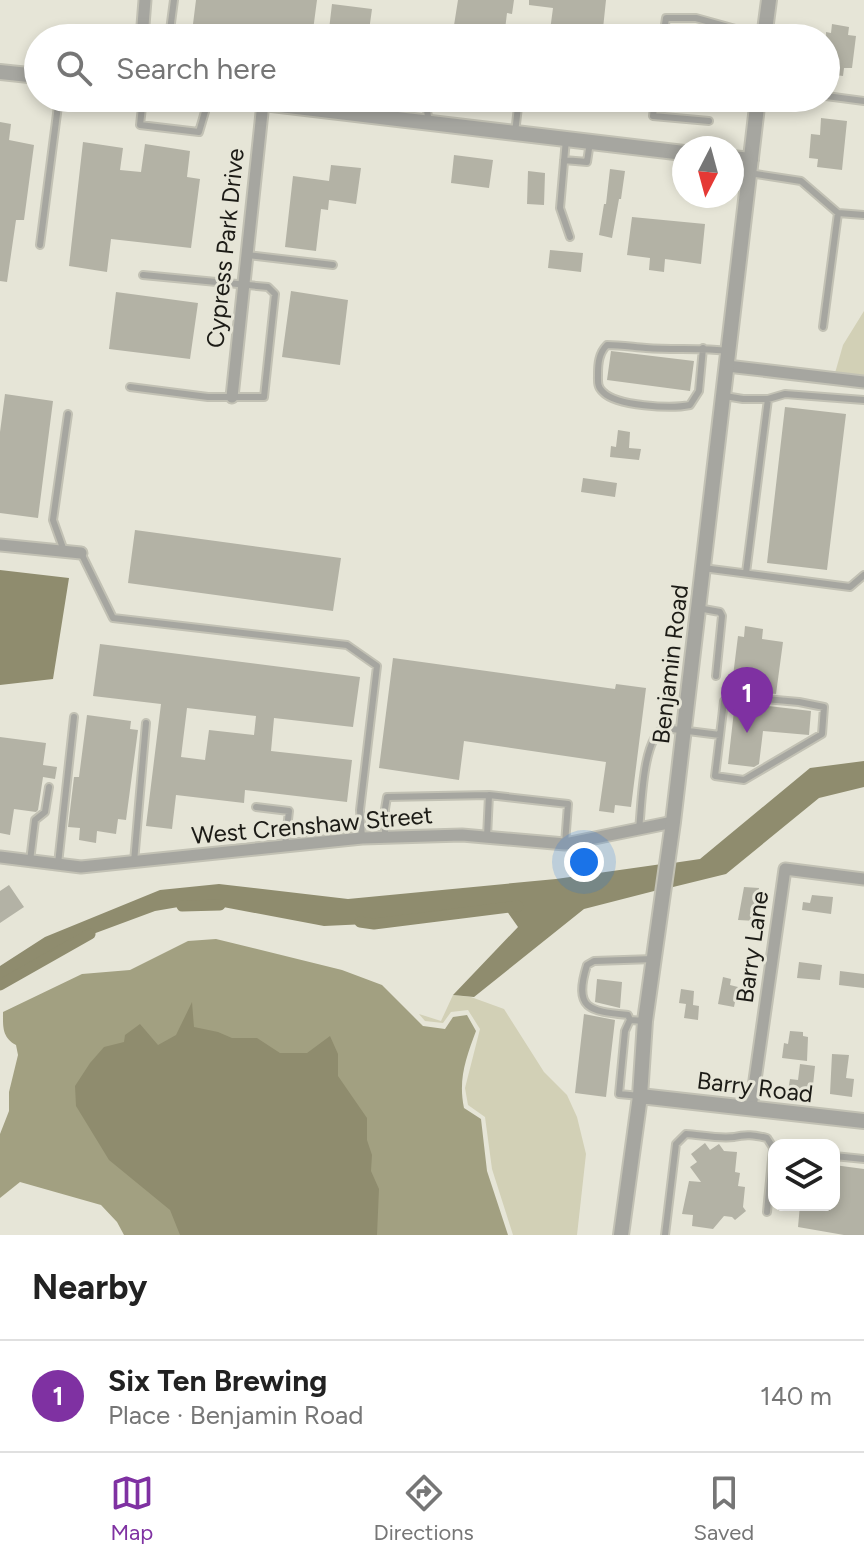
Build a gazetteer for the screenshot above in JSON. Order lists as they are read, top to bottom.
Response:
{
  "streets": {
    "street": [
      "Cypress Park Drive",
      "Benjamin Road",
      "West Crenshaw Street",
      "Barry Lane",
      "Barry Road"
    ]
  },
  "crossings": [
    ["Benjamin Road", "West Crenshaw Street"],
    ["Benjamin Road", "Barry Road"],
    ["Barry Lane", "Barry Road"]
  ],
  "north": "bottom",
  "page": {
    "search": "Search here",
    "pins": "1",
    "heading": "Nearby",
    "list": [
      {
        "mark": "1",
        "name": "Six Ten Brewing",
        "note": "Place · Benjamin Road",
        "value": "140 m"
      }
    ],
    "nav": ["Map", "Directions", "Saved"]
  }
}
